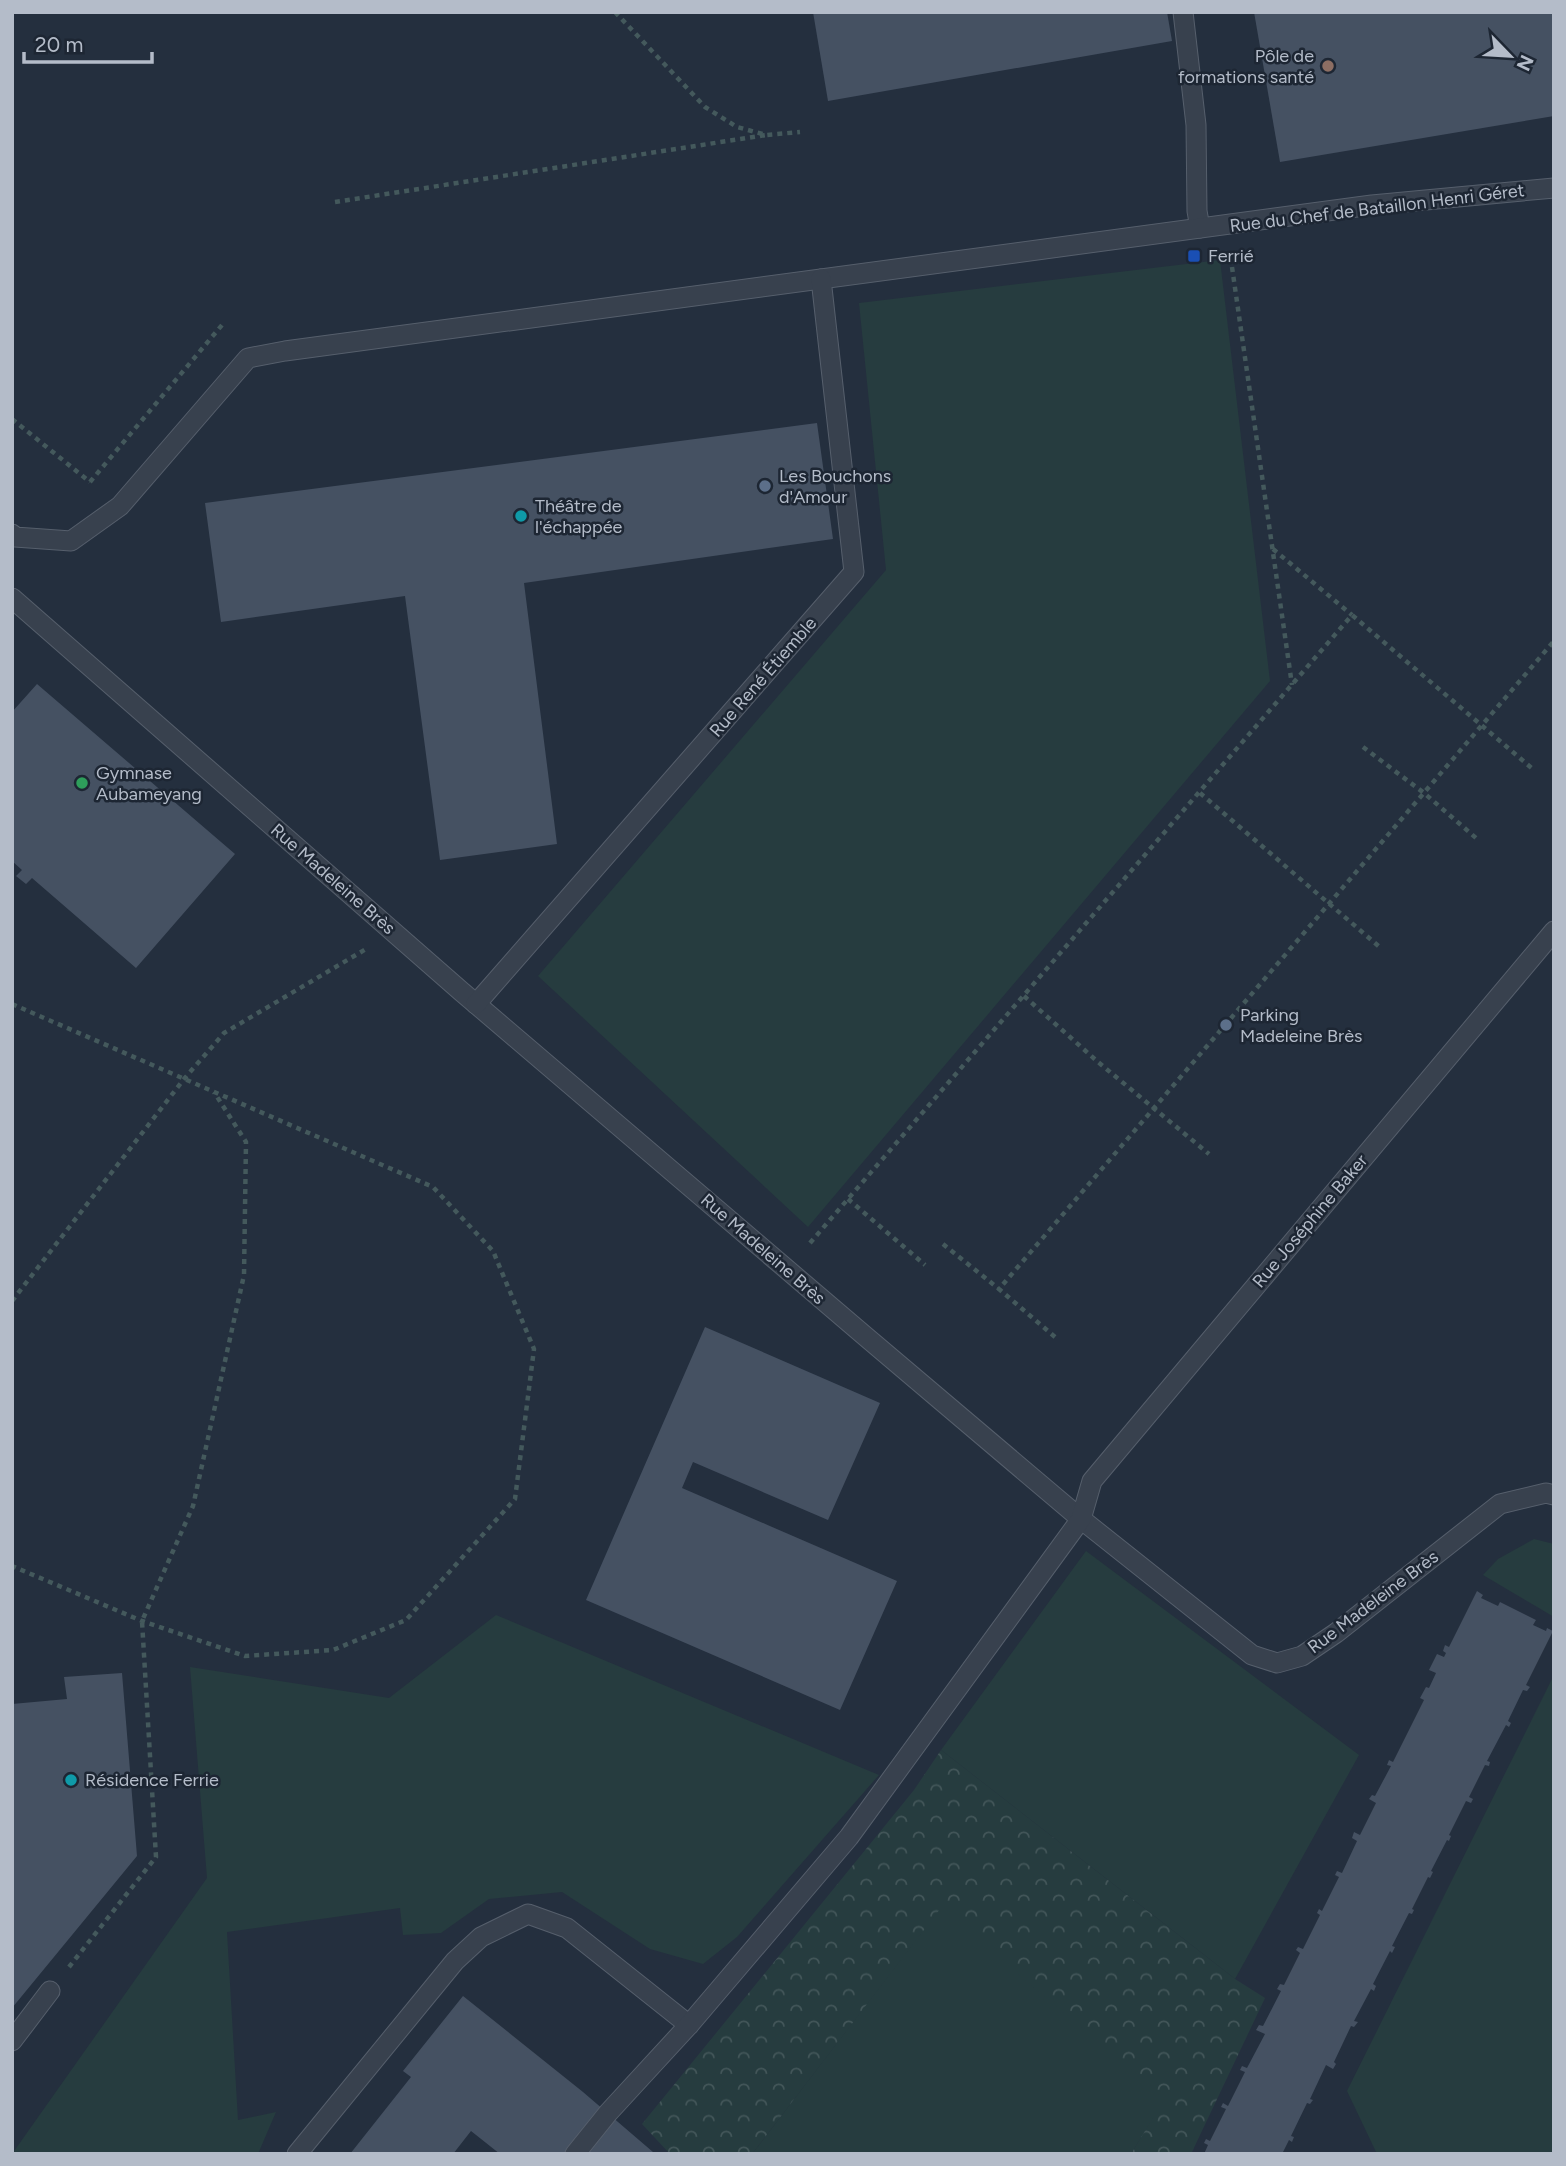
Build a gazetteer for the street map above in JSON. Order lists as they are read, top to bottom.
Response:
{
  "streets": {
    "lane": [
      "Rue du Chef de Bataillon Henri Géret",
      "Rue René Étiemble",
      "Rue Madeleine Brès",
      "Rue Joséphine Baker"
    ]
  },
  "crossings": [
    ["Rue du Chef de Bataillon Henri Géret", "Rue René Étiemble"],
    ["Rue René Étiemble", "Rue Madeleine Brès"],
    ["Rue Madeleine Brès", "Rue Joséphine Baker"]
  ],
  "places": {
    "other": [
      "Pôle de formations santé",
      "Les Bouchons d'Amour",
      "Théâtre de l'échappée",
      "Gymnase Aubameyang",
      "Parking Madeleine Brès",
      "Résidence Ferrie"
    ],
    "transit": ["Ferrié"]
  },
  "scale_bar": "20 m",
  "north": "bottom right"
}
